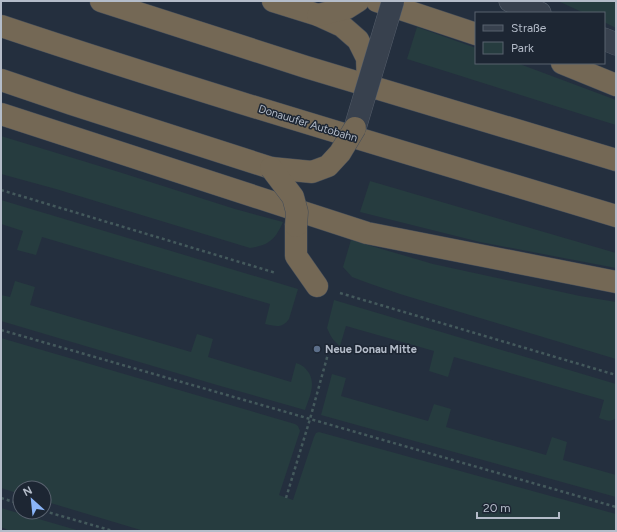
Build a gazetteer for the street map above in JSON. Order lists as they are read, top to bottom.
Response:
{
  "streets": {
    "highway": ["Donauufer Autobahn"]
  },
  "places": ["Neue Donau Mitte"],
  "legend": ["Straße", "Park"],
  "scale_bar": "20 m",
  "north": "top left"
}
